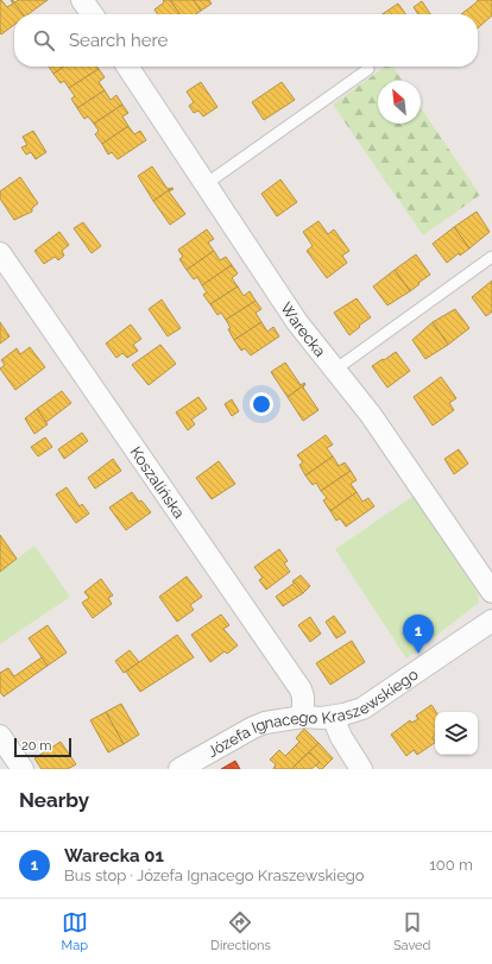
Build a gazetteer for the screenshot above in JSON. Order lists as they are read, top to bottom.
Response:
{
  "streets": {
    "street": ["Warecka", "Koszalińska", "Józefa Ignacego Kraszewskiego"]
  },
  "crossings": [
    ["Koszalińska", "Józefa Ignacego Kraszewskiego"]
  ],
  "scale_bar": "20 m",
  "north": "top left",
  "page": {
    "search": "Search here",
    "pins": "1",
    "scale": "20 m",
    "heading": "Nearby",
    "list": [
      {
        "mark": "1",
        "name": "Warecka 01",
        "note": "Bus stop · Józefa Ignacego Kraszewskiego",
        "value": "100 m"
      }
    ],
    "nav": ["Map", "Directions", "Saved"]
  }
}
